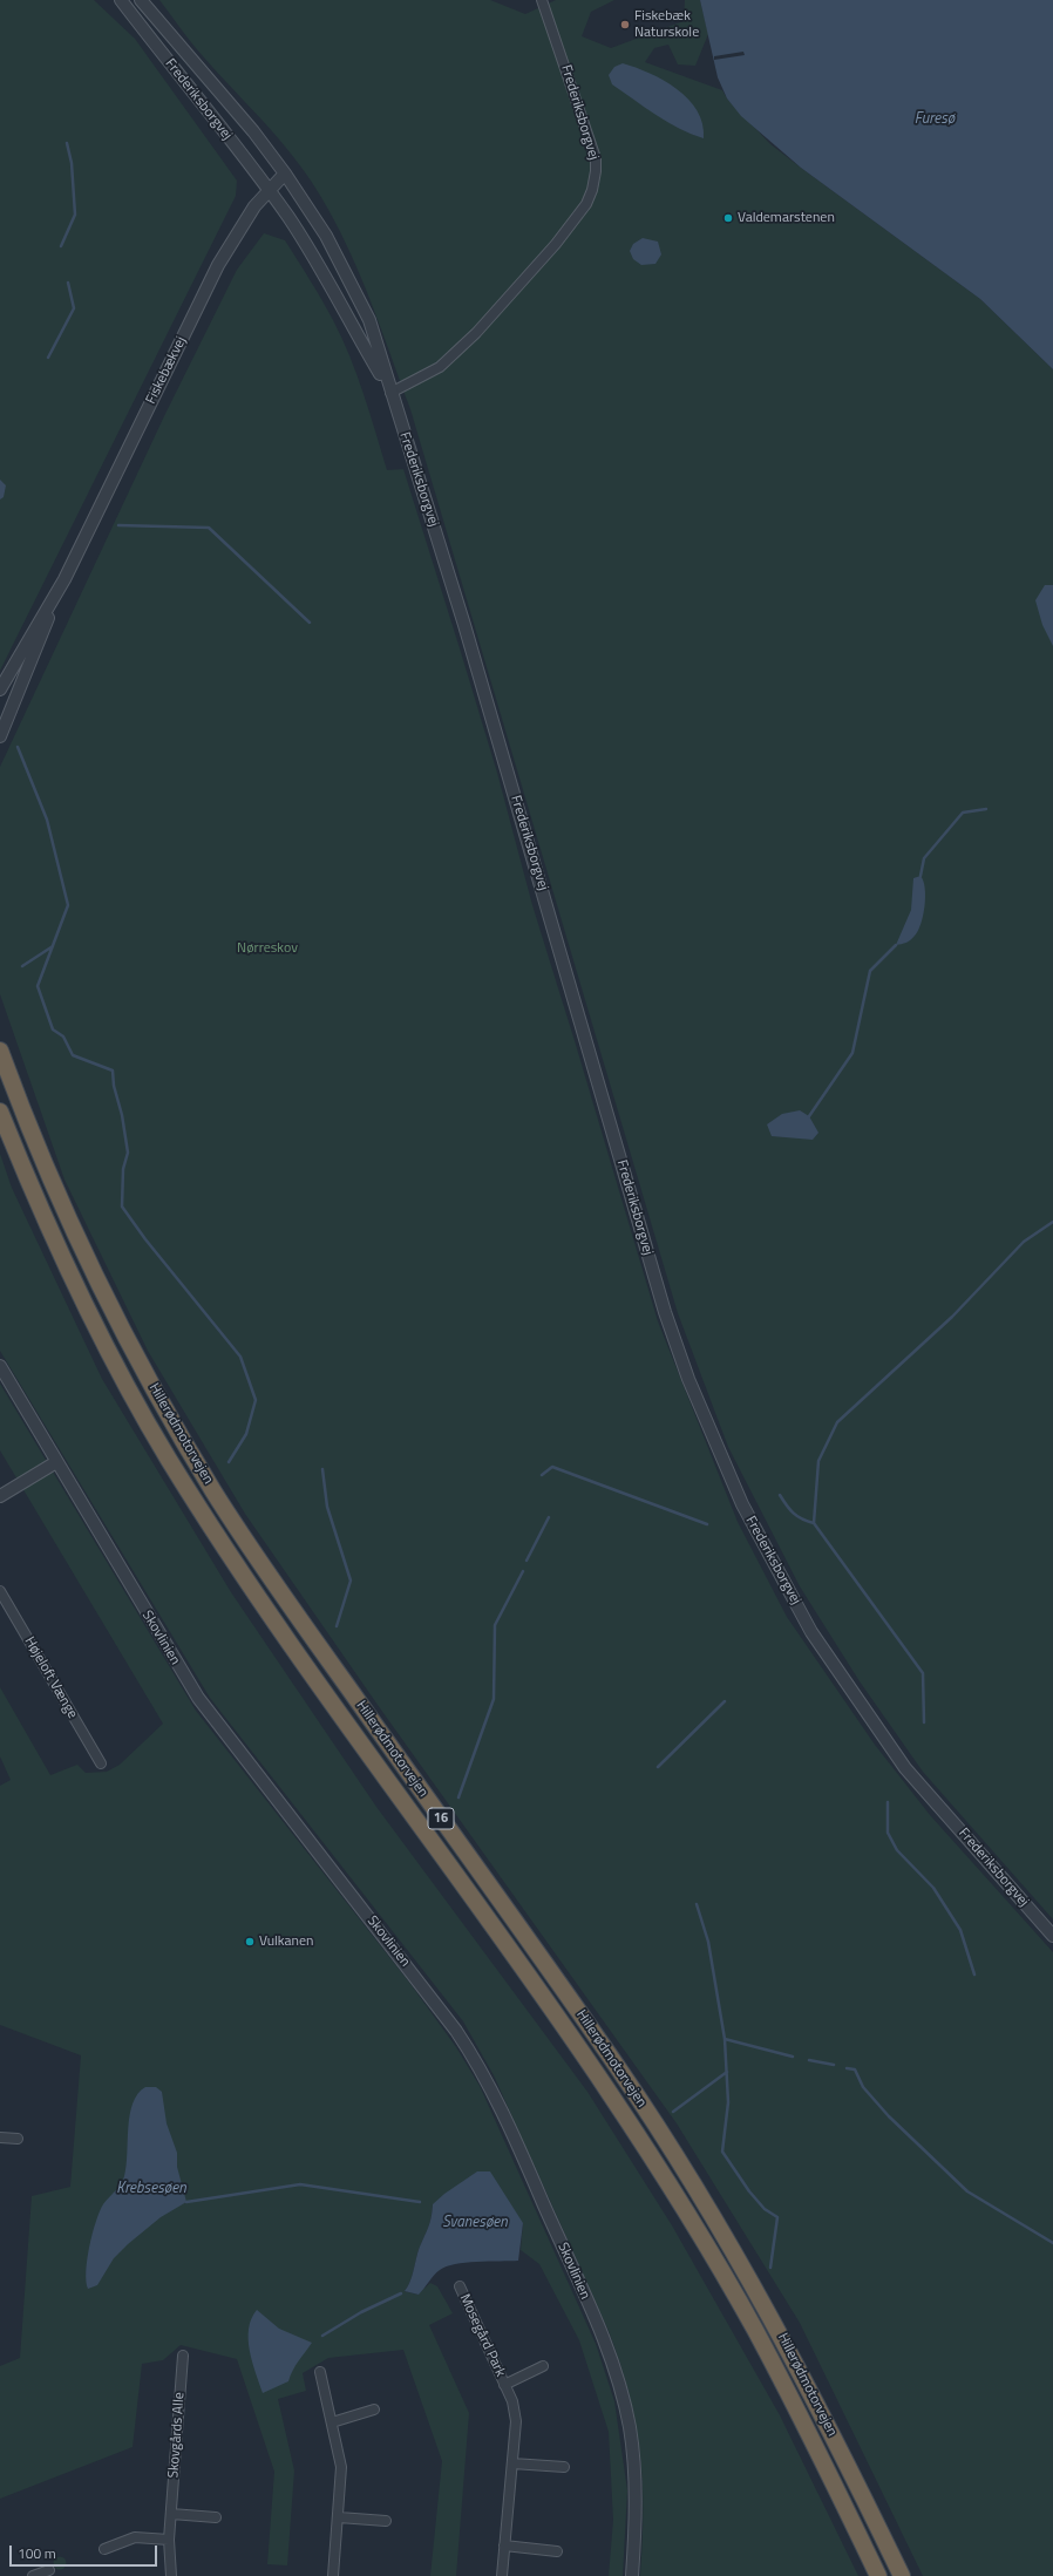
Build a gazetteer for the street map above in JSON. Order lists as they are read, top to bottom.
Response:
{
  "streets": {
    "highway": ["Hillerødmotorvejen", "16"],
    "street": [
      "Frederiksborgvej",
      "Fiskebækvej",
      "Skovlinien",
      "Højeloft Vænge",
      "Mosegård Park",
      "Skovgårds Alle"
    ]
  },
  "crossings": [
    ["Frederiksborgvej", "Fiskebækvej"]
  ],
  "water": ["Furesø", "Krebsesøen", "Svanesøen"],
  "parks": ["Nørreskov"],
  "places": ["Fiskebæk Naturskole", "Valdemarstenen", "Vulkanen"],
  "scale_bar": "100 m"
}
